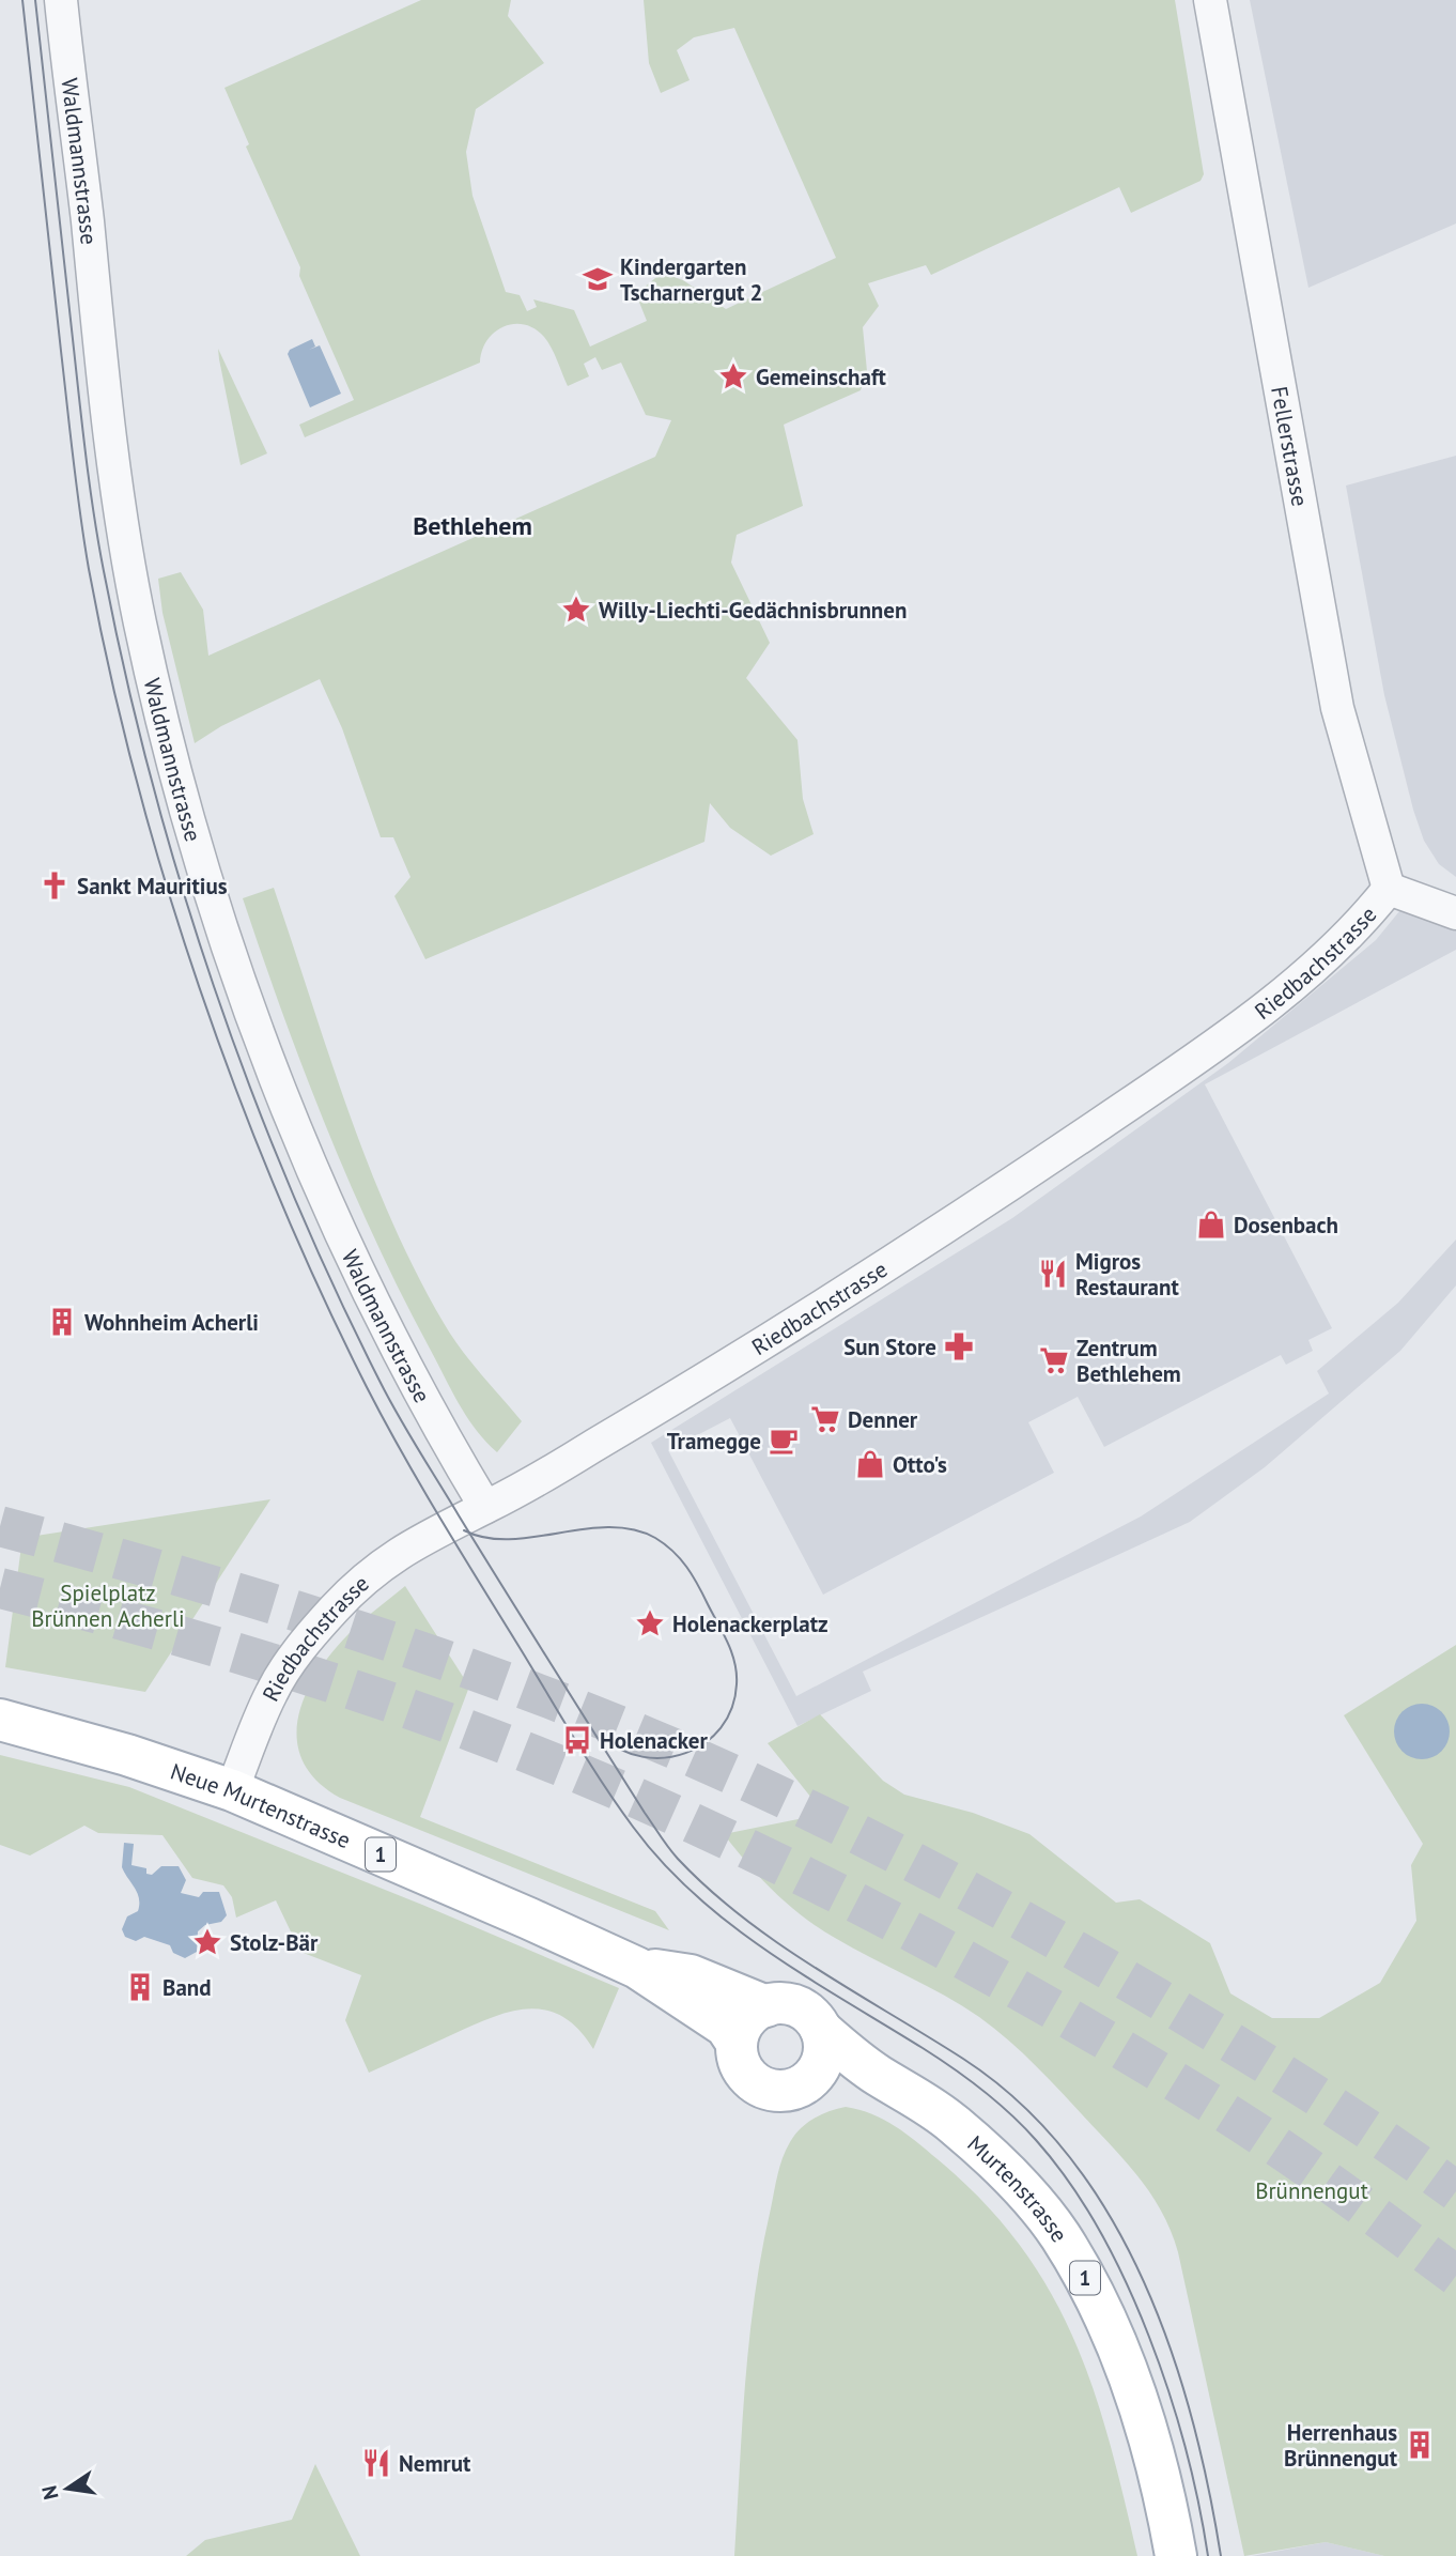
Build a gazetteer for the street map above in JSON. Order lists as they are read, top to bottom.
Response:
{
  "streets": {
    "main road": ["Neue Murtenstrasse", "1", "Murtenstrasse"],
    "street": ["Waldmannstrasse", "Fellerstrasse", "Riedbachstrasse"]
  },
  "crossings": [
    ["Waldmannstrasse", "Riedbachstrasse"],
    ["Fellerstrasse", "Riedbachstrasse"],
    ["Riedbachstrasse", "Neue Murtenstrasse"],
    ["Neue Murtenstrasse", "Murtenstrasse"]
  ],
  "districts": ["Bethlehem"],
  "parks": ["Spielplatz Brünnen Acherli", "Brünnengut"],
  "places": {
    "school or university": ["Kindergarten Tscharnergut 2"],
    "place": [
      "Gemeinschaft",
      "Willy-Liechti-Gedächnisbrunnen",
      "Holenackerplatz",
      "Stolz-Bär"
    ],
    "church": ["Sankt Mauritius"],
    "shop": ["Dosenbach", "Otto's"],
    "restaurant": ["Migros Restaurant", "Nemrut"],
    "building": ["Wohnheim Acherli", "Band", "Herrenhaus Brünnengut"],
    "pharmacy": ["Sun Store"],
    "supermarket": ["Zentrum Bethlehem", "Denner"],
    "cafe": ["Tramegge"],
    "bus stop": ["Holenacker"]
  },
  "north": "left"
}
